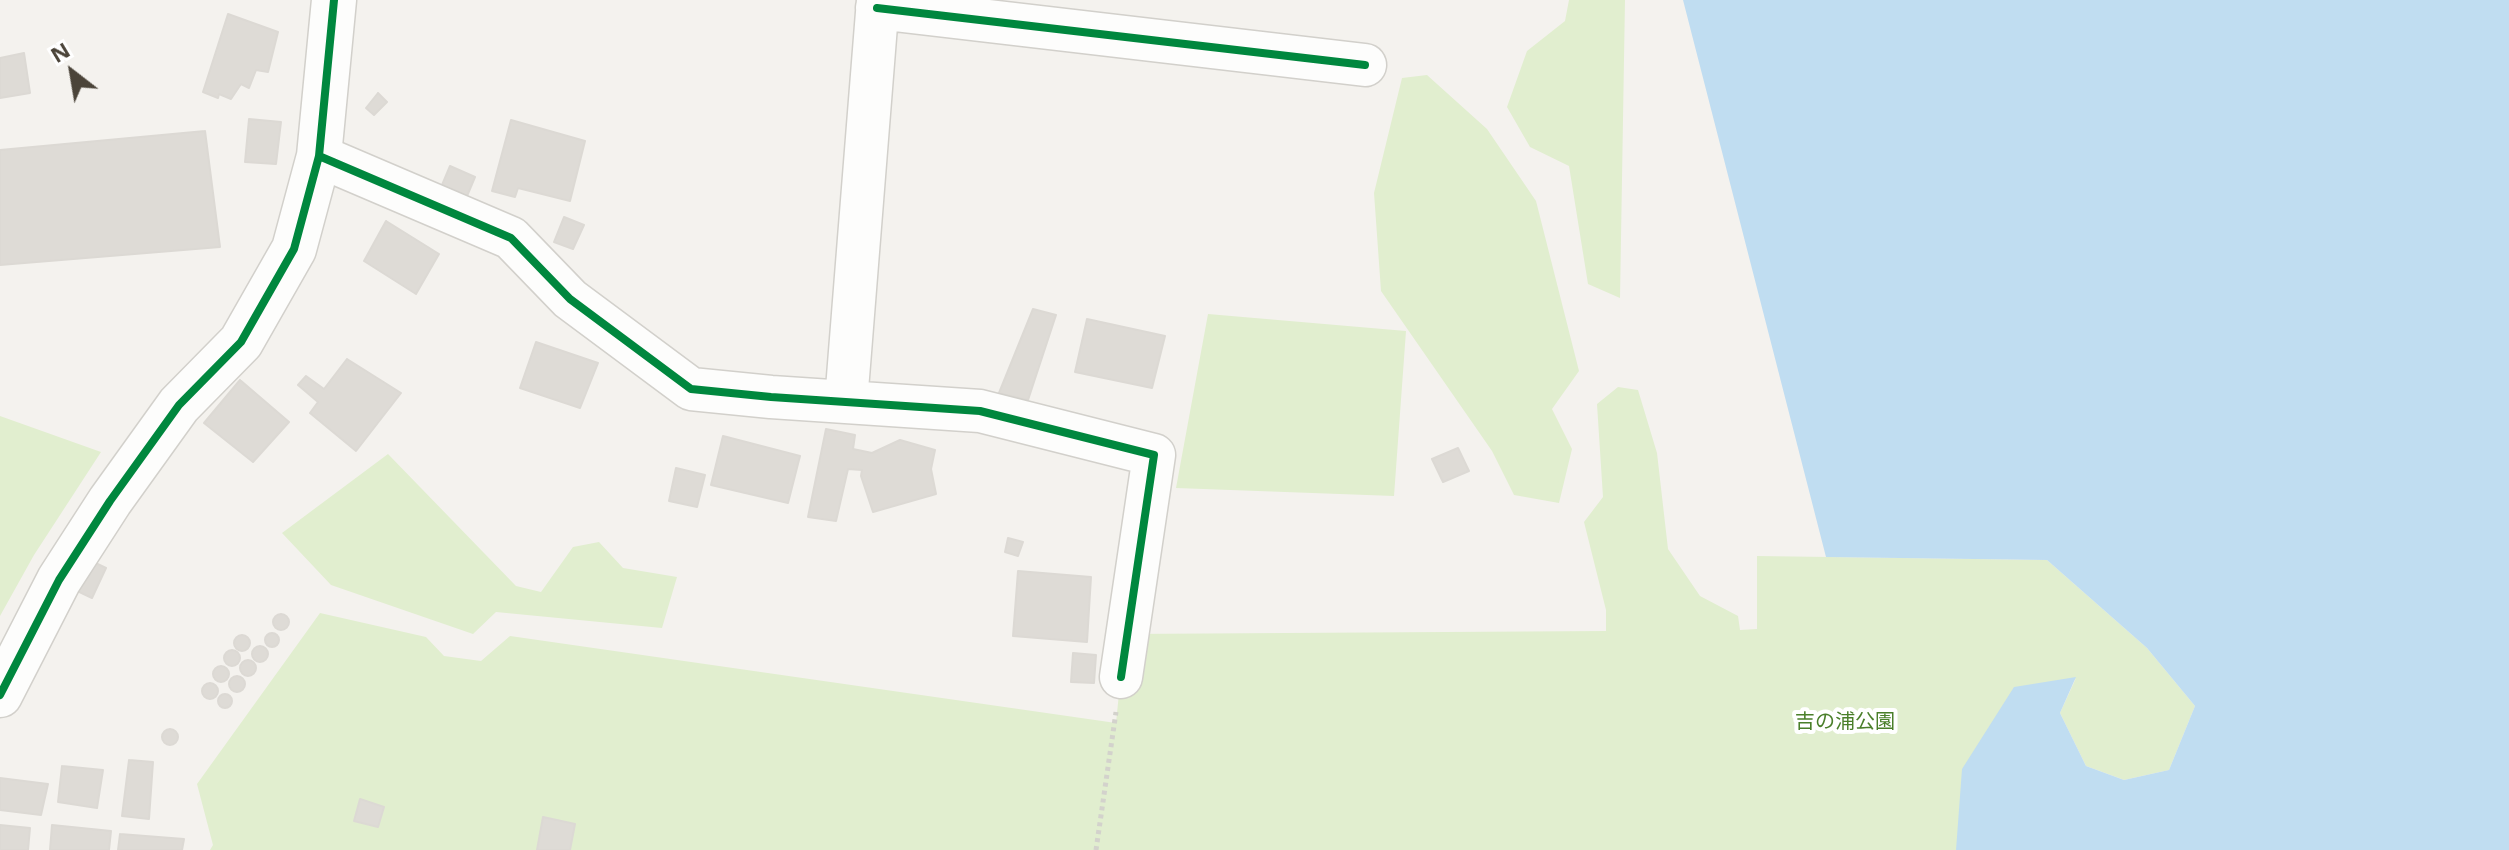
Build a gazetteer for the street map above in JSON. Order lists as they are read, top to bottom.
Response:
{
  "parks": ["吉の浦公園"],
  "north": "top left"
}
